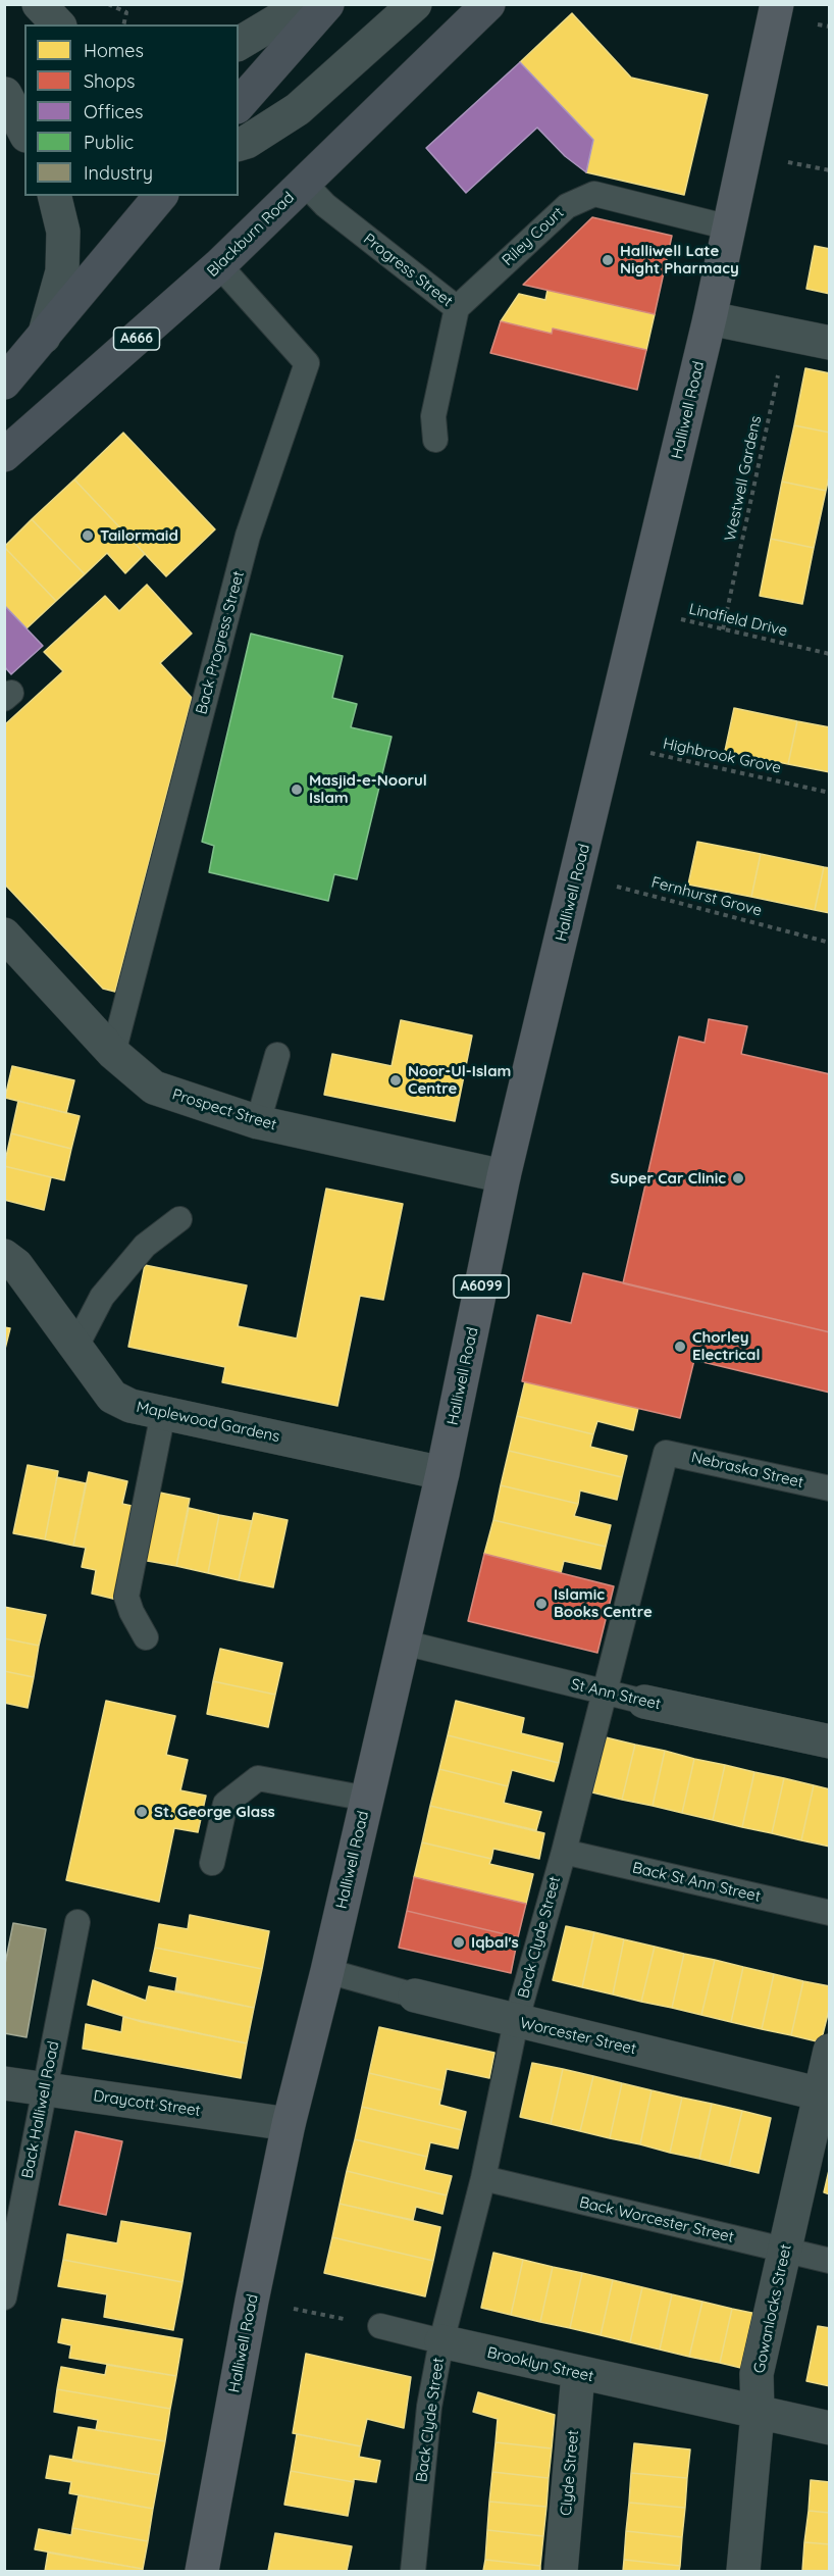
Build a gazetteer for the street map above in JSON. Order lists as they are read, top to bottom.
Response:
{
  "streets": {
    "highway": ["Blackburn Road", "A666"],
    "main road": ["Halliwell Road", "A6099"],
    "street": [
      "Prospect Street",
      "Maplewood Gardens",
      "St Ann Street",
      "Worcester Street",
      "Draycott Street",
      "Gowanlocks Street",
      "Brooklyn Street",
      "Clyde Street"
    ],
    "lane": [
      "Riley Court",
      "Progress Street",
      "Back Progress Street",
      "Nebraska Street",
      "Back St Ann Street",
      "Back Clyde Street",
      "Back Halliwell Road",
      "Back Worcester Street"
    ],
    "path": [
      "Westwell Gardens",
      "Lindfield Drive",
      "Highbrook Grove",
      "Fernhurst Grove"
    ]
  },
  "crossings": [
    ["Blackburn Road", "Progress Street"],
    ["Blackburn Road", "Back Progress Street"],
    ["Riley Court", "Progress Street"],
    ["Riley Court", "Halliwell Road"],
    ["Halliwell Road", "Lindfield Drive"],
    ["Halliwell Road", "Highbrook Grove"],
    ["Halliwell Road", "Fernhurst Grove"],
    ["Halliwell Road", "Prospect Street"],
    ["Halliwell Road", "Maplewood Gardens"],
    ["Halliwell Road", "St Ann Street"],
    ["Halliwell Road", "Worcester Street"],
    ["Halliwell Road", "Draycott Street"],
    ["Westwell Gardens", "Lindfield Drive"],
    ["Back Progress Street", "Prospect Street"],
    ["Nebraska Street", "Back Clyde Street"],
    ["St Ann Street", "Back Clyde Street"],
    ["Back St Ann Street", "Back Clyde Street"],
    ["Back Clyde Street", "Worcester Street"],
    ["Back Clyde Street", "Back Worcester Street"],
    ["Back Clyde Street", "Brooklyn Street"],
    ["Worcester Street", "Gowanlocks Street"],
    ["Draycott Street", "Back Halliwell Road"],
    ["Back Worcester Street", "Gowanlocks Street"],
    ["Gowanlocks Street", "Brooklyn Street"],
    ["Brooklyn Street", "Clyde Street"]
  ],
  "places": [
    "Halliwell Late Night Pharmacy",
    "Tailormaid",
    "Masjid-e-Noorul Islam",
    "Noor-Ul-Islam Centre",
    "Super Car Clinic",
    "Chorley Electrical",
    "Islamic Books Centre",
    "St. George Glass",
    "Iqbal's"
  ],
  "legend": [
    "Homes",
    "Shops",
    "Offices",
    "Public",
    "Industry"
  ]
}
